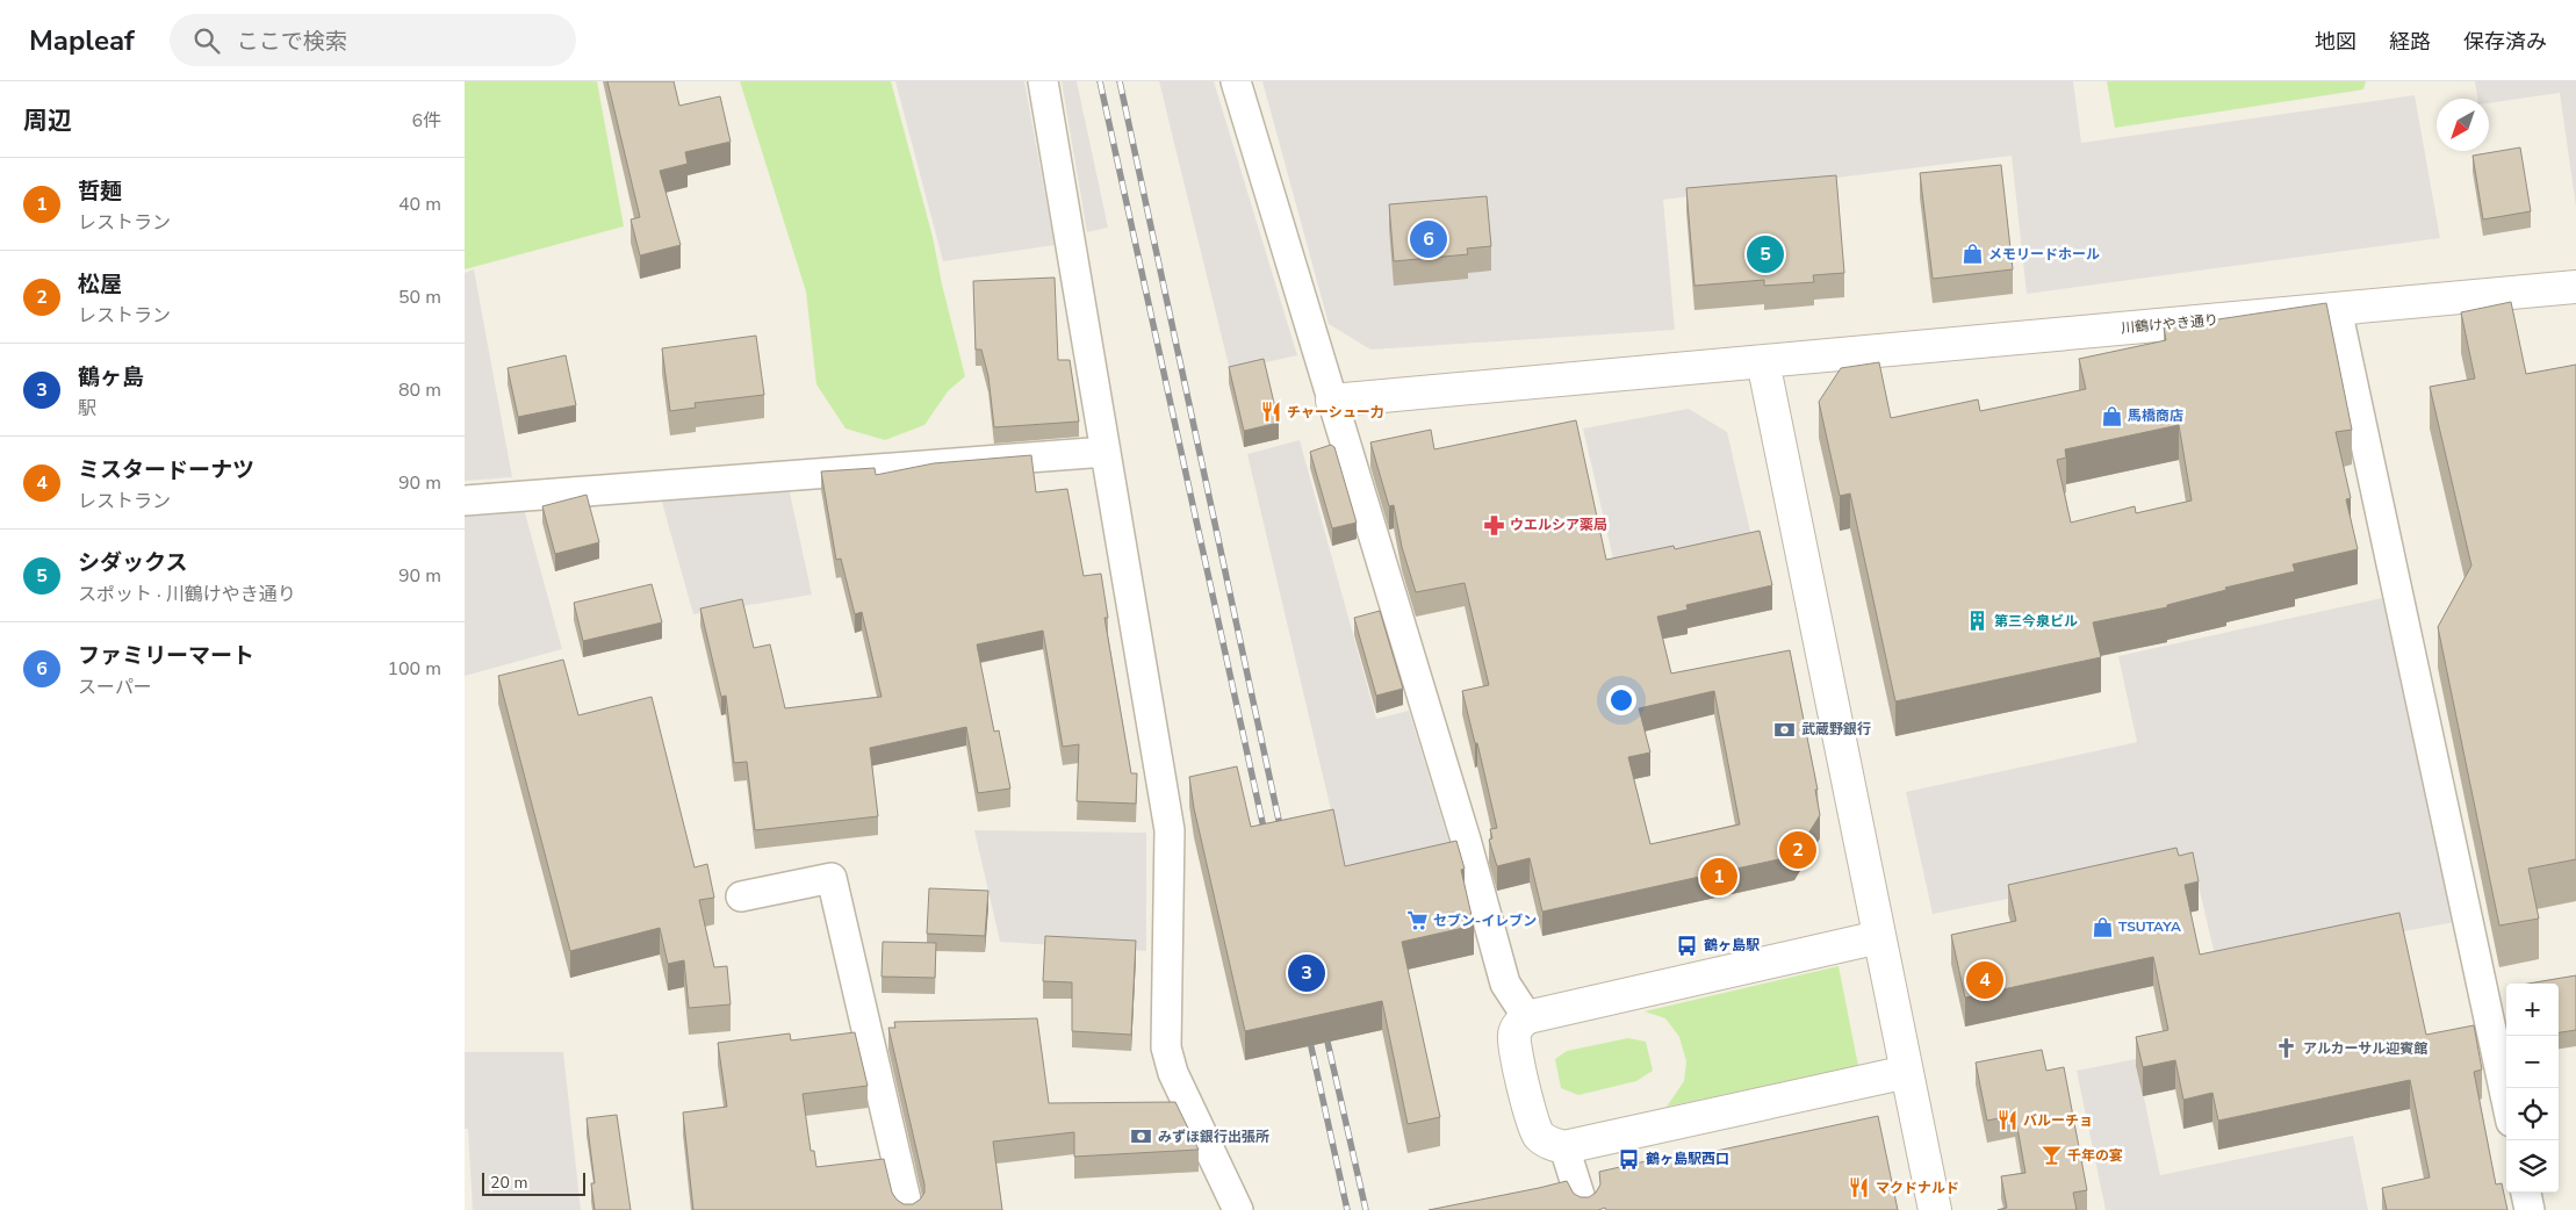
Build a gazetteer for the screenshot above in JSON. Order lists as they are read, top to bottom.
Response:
{
  "streets": {
    "street": ["川鶴けやき通り"]
  },
  "places": {
    "shop": ["メモリードホール", "馬橋商店", "TSUTAYA"],
    "restaurant": ["チャーシュー力", "バルーチョ", "マクドナルド"],
    "pharmacy": ["ウエルシア薬局"],
    "building": ["第三今泉ビル"],
    "bank": ["武蔵野銀行", "みずほ銀行出張所"],
    "supermarket": ["セブン-イレブン"],
    "bus stop": ["鶴ヶ島駅", "鶴ヶ島駅西口"],
    "church": ["アルカーサル迎賓館"],
    "bar": ["千年の宴"]
  },
  "scale_bar": "20 m",
  "north": "bottom left",
  "page": {
    "header": "Mapleaf",
    "search": "ここで検索",
    "nav": ["地図", "経路", "保存済み"],
    "heading": ["周辺", "6件"],
    "list": [
      {
        "mark": "1",
        "name": "哲麺",
        "note": "レストラン",
        "value": "40 m"
      },
      {
        "mark": "2",
        "name": "松屋",
        "note": "レストラン",
        "value": "50 m"
      },
      {
        "mark": "3",
        "name": "鶴ヶ島",
        "note": "駅",
        "value": "80 m"
      },
      {
        "mark": "4",
        "name": "ミスタードーナツ",
        "note": "レストラン",
        "value": "90 m"
      },
      {
        "mark": "5",
        "name": "シダックス",
        "note": "スポット · 川鶴けやき通り",
        "value": "90 m"
      },
      {
        "mark": "6",
        "name": "ファミリーマート",
        "note": "スーパー",
        "value": "100 m"
      }
    ],
    "pins": [
      "6",
      "5",
      "2",
      "1",
      "3",
      "4"
    ],
    "map_buttons": ["+", "−"],
    "scale": "20 m"
  }
}
